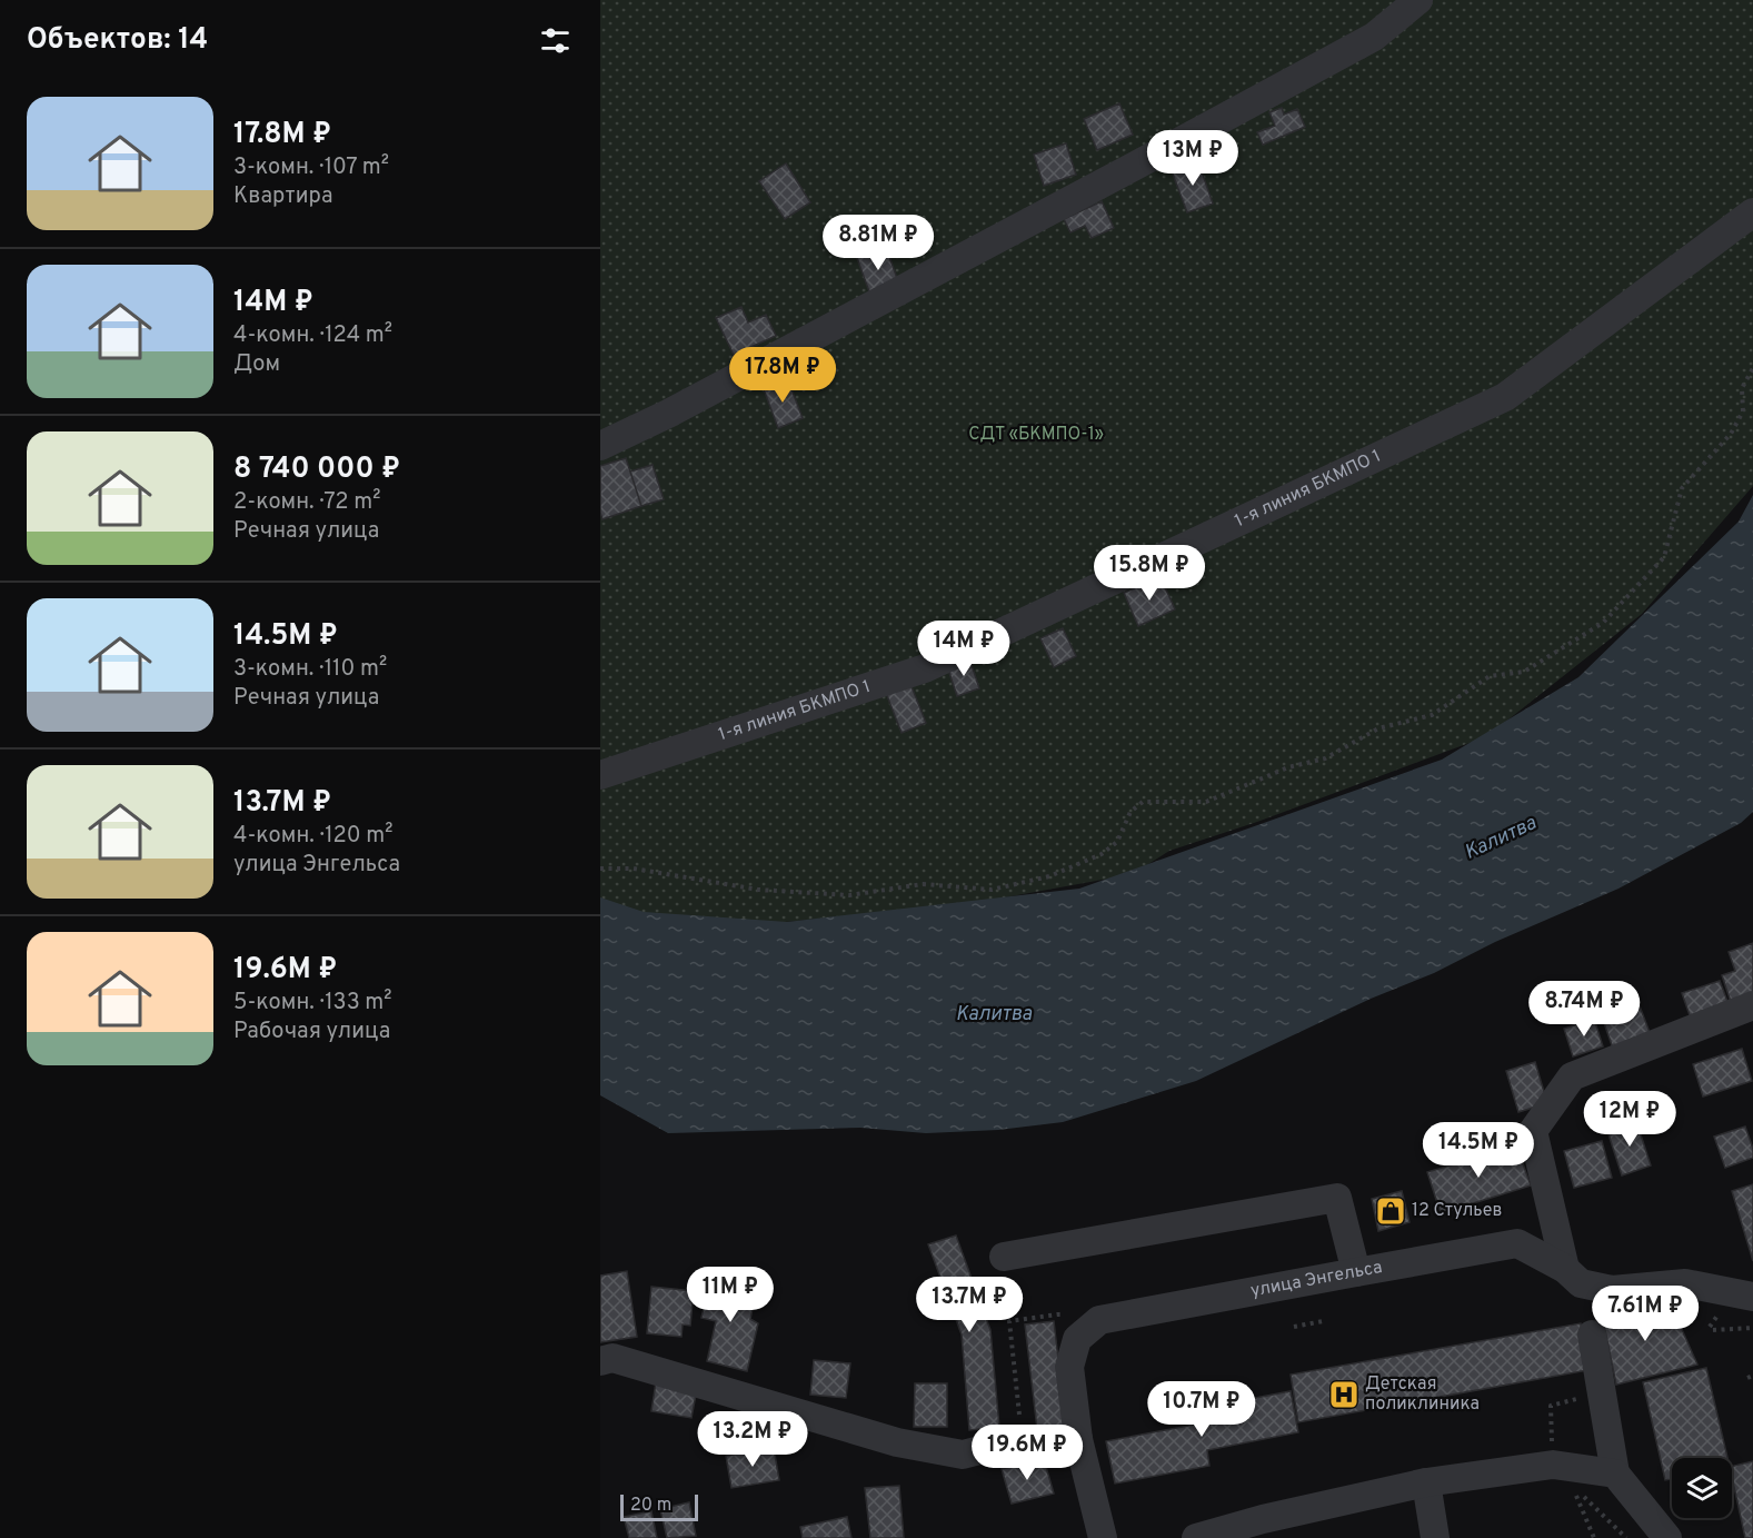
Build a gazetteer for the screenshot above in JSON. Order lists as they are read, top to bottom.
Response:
{
  "streets": {
    "street": ["1-я линия БКМПО 1", "улица Энгельса"]
  },
  "water": ["Калитва"],
  "parks": ["СДТ «БКМПО-1»"],
  "places": {
    "shop": ["12 Стульев"],
    "hospital": ["Детская поликлиника"]
  },
  "scale_bar": "20 m",
  "page": {
    "heading": "Объектов: 14",
    "list": [
      {
        "name": "17.8M ₽",
        "note": "3-комн. · 107 m² · Квартира"
      },
      {
        "name": "14M ₽",
        "note": "4-комн. · 124 m² · Дом"
      },
      {
        "name": "8 740 000 ₽",
        "note": "2-комн. · 72 m² · Речная улица"
      },
      {
        "name": "14.5M ₽",
        "note": "3-комн. · 110 m² · Речная улица"
      },
      {
        "name": "13.7M ₽",
        "note": "4-комн. · 120 m² · улица Энгельса"
      },
      {
        "name": "19.6M ₽",
        "note": "5-комн. · 133 m² · Рабочая улица"
      }
    ],
    "price": [
      "13M ₽",
      "8.81M ₽",
      "17.8M ₽",
      "15.8M ₽",
      "14M ₽",
      "8.74M ₽",
      "12M ₽",
      "14.5M ₽",
      "11M ₽",
      "13.7M ₽",
      "7.61M ₽",
      "10.7M ₽",
      "13.2M ₽",
      "19.6M ₽"
    ],
    "scale": "20 m"
  }
}
